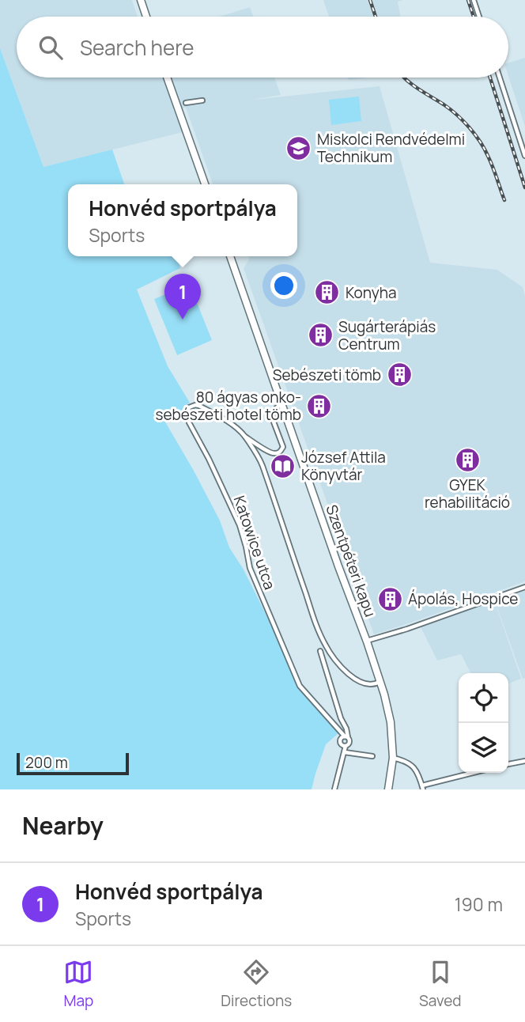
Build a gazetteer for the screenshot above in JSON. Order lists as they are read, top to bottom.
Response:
{
  "streets": {
    "main road": ["Szentpéteri kapu"],
    "street": ["Katowice utca"]
  },
  "crossings": [
    ["Katowice utca", "Szentpéteri kapu"]
  ],
  "places": {
    "school or university": ["Miskolci Rendvédelmi Technikum"],
    "building": [
      "Konyha",
      "Sugárterápiás Centrum",
      "Sebészeti tömb",
      "80 ágyas onko- sebészeti hotel tömb",
      "GYEK rehabilitáció",
      "Ápolás, Hospice"
    ],
    "library": ["József Attila Könyvtár"]
  },
  "scale_bar": "200 m",
  "page": {
    "search": "Search here",
    "popup": ["Honvéd sportpálya", "Sports"],
    "pins": "1",
    "scale": "200 m",
    "heading": "Nearby",
    "list": [
      {
        "mark": "1",
        "name": "Honvéd sportpálya",
        "note": "Sports",
        "value": "190 m"
      }
    ],
    "nav": ["Map", "Directions", "Saved"]
  }
}
